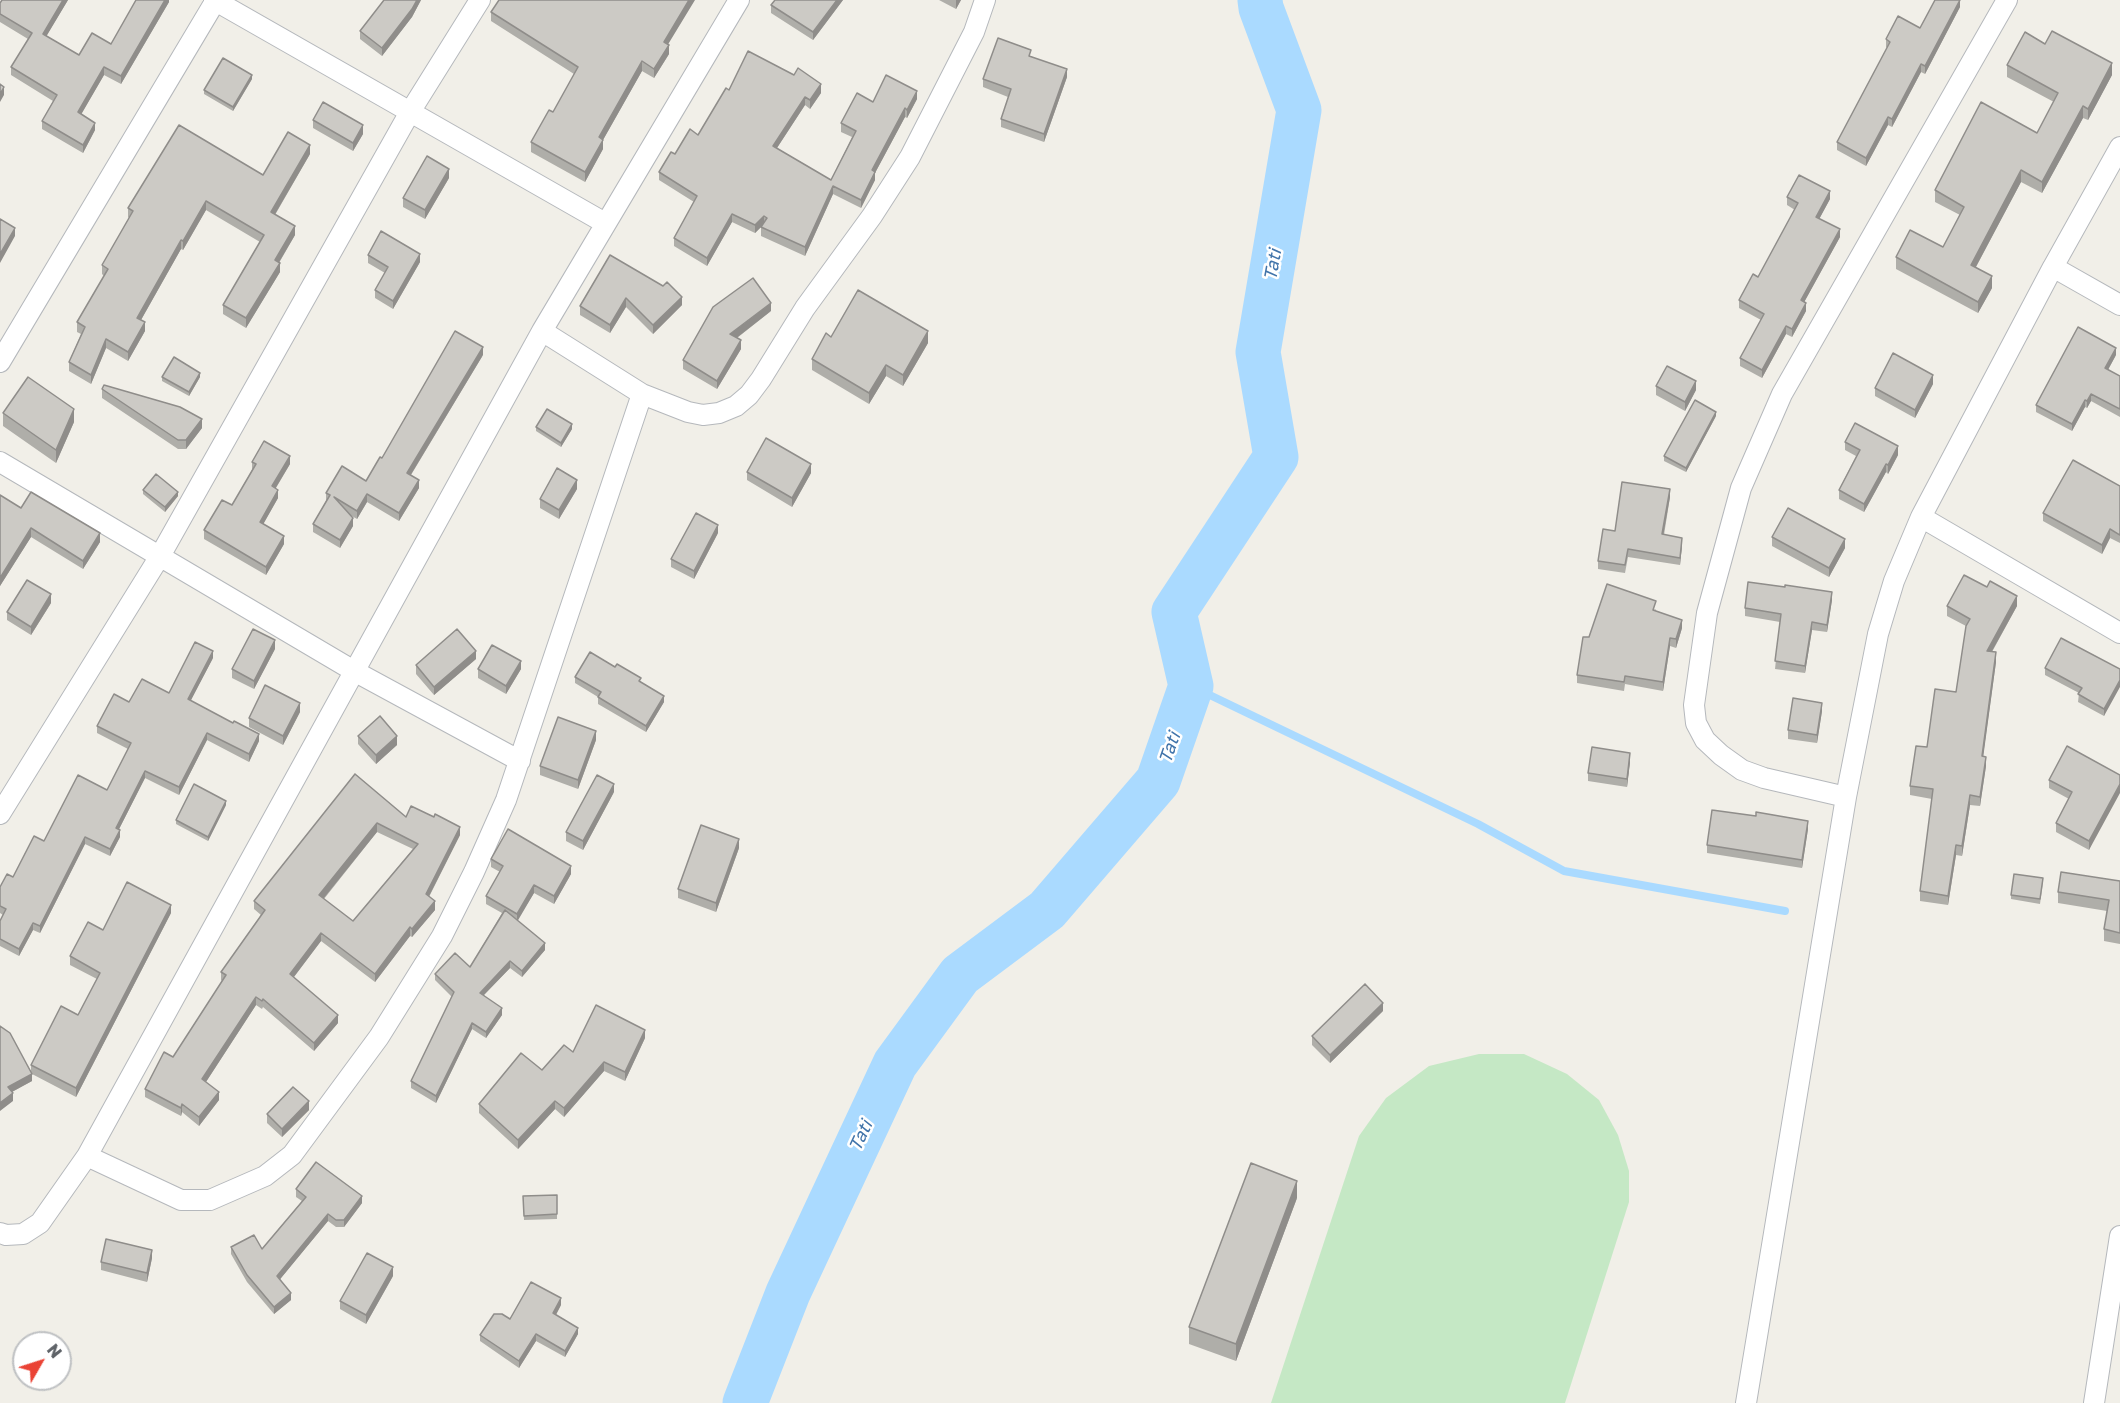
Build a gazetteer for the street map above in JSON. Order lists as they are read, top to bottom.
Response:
{
  "water": ["Tati"],
  "north": "top right"
}
